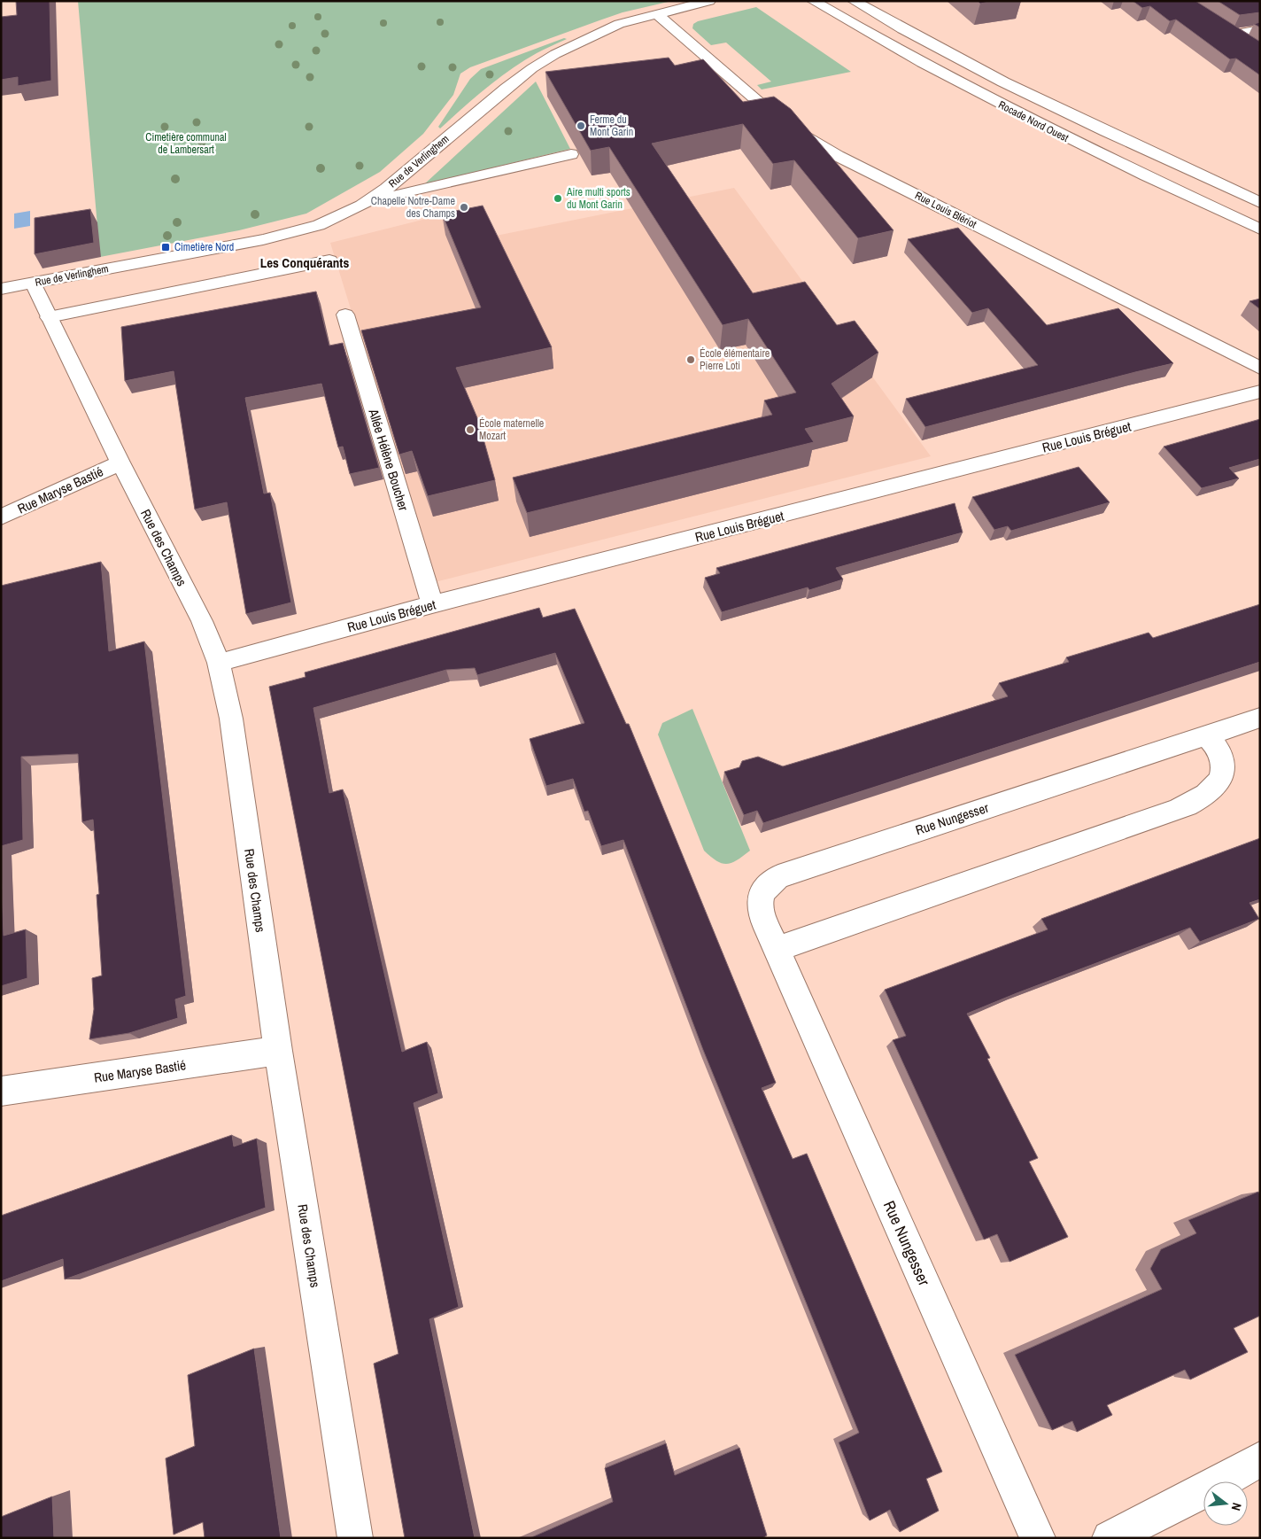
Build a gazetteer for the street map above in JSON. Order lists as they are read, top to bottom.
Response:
{
  "streets": {
    "main road": [
      "Rocade Nord Ouest",
      "Rue de Verlinghem",
      "Rue Louis Blériot",
      "Rue Louis Bréguet",
      "Allée Hélène Boucher",
      "Rue Maryse Bastié",
      "Rue des Champs",
      "Rue Nungesser"
    ]
  },
  "crossings": [
    ["Rue de Verlinghem", "Rue Louis Blériot"],
    ["Rue de Verlinghem", "Rue des Champs"],
    ["Rue Louis Bréguet", "Allée Hélène Boucher"],
    ["Rue Louis Bréguet", "Rue des Champs"],
    ["Rue Maryse Bastié", "Rue des Champs"]
  ],
  "districts": ["Les Conquérants"],
  "parks": ["Cimetière communal de Lambersart"],
  "places": {
    "other": [
      "Ferme du Mont Garin",
      "Aire multi sports du Mont Garin",
      "Chapelle Notre-Dame des Champs",
      "École élémentaire Pierre Loti",
      "École maternelle Mozart"
    ],
    "transit": ["Cimetière Nord"]
  },
  "north": "right"
}
